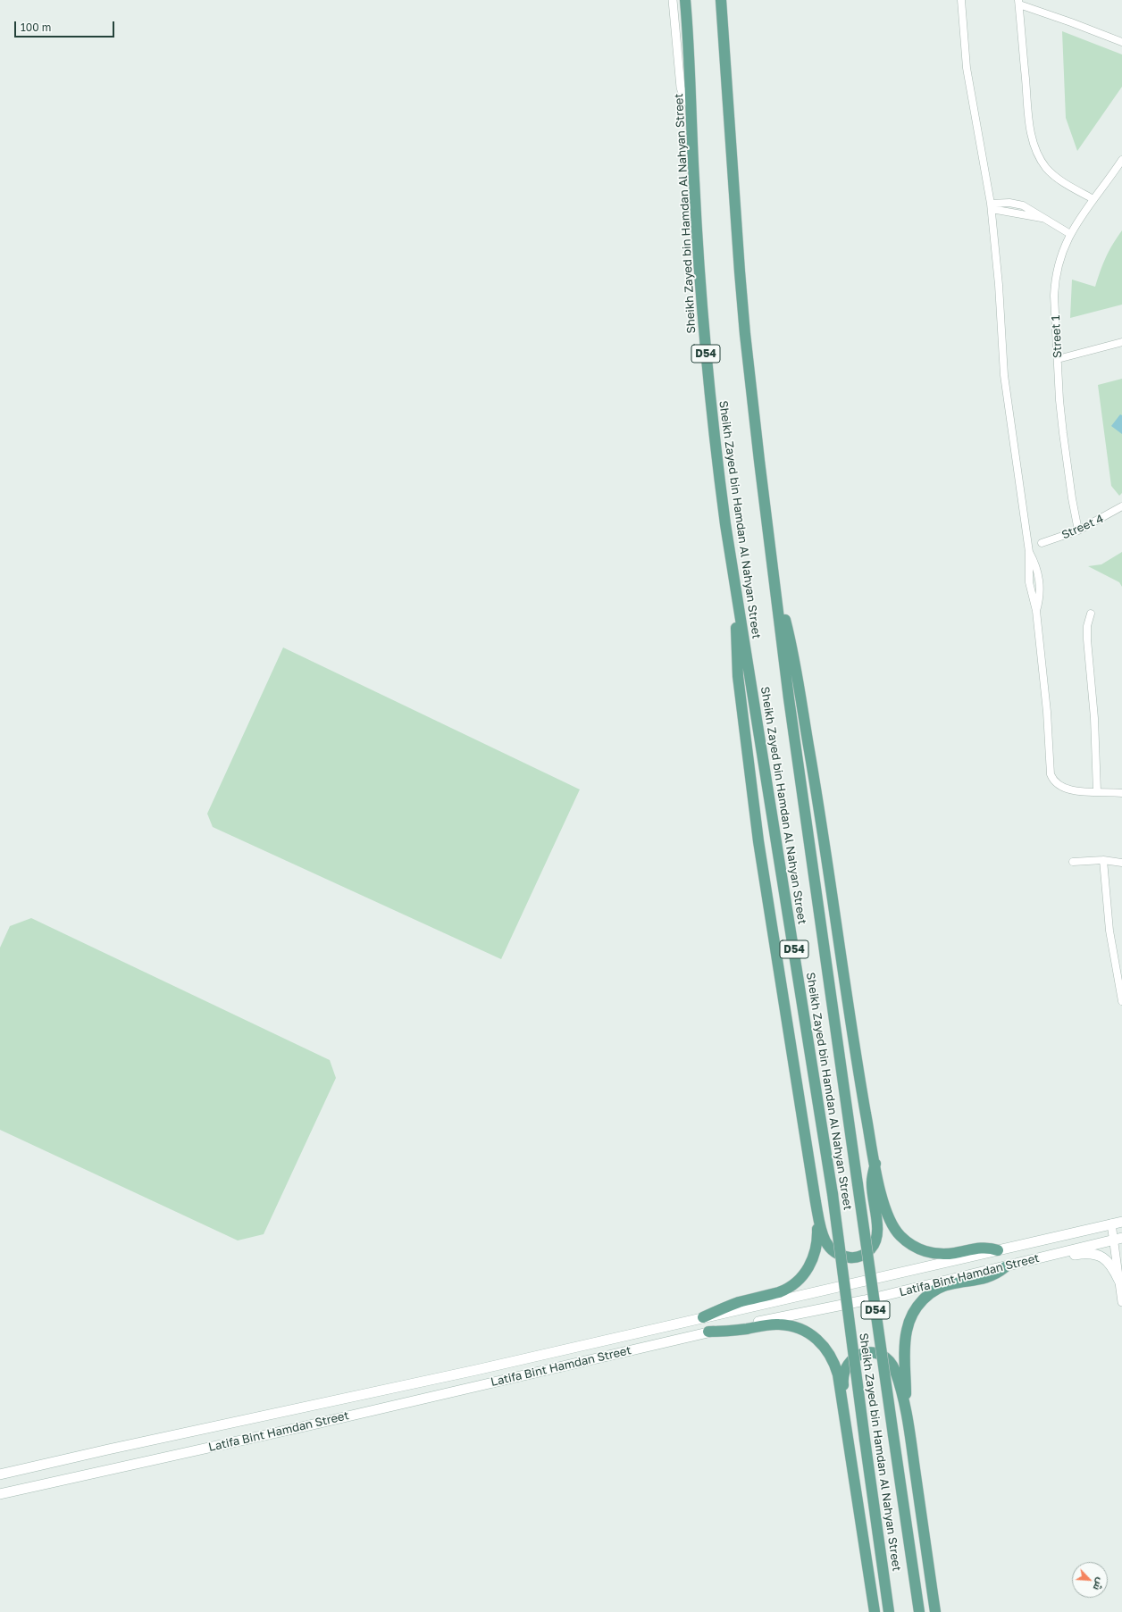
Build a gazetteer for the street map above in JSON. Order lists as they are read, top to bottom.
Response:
{
  "streets": {
    "main road": ["Sheikh Zayed bin Hamdan Al Nahyan Street", "D54", "Latifa Bint Hamdan Street"],
    "street": ["Street 1", "Street 4"]
  },
  "crossings": [
    ["Street 1", "Street 4"]
  ],
  "scale_bar": "100 m",
  "north": "bottom right"
}
